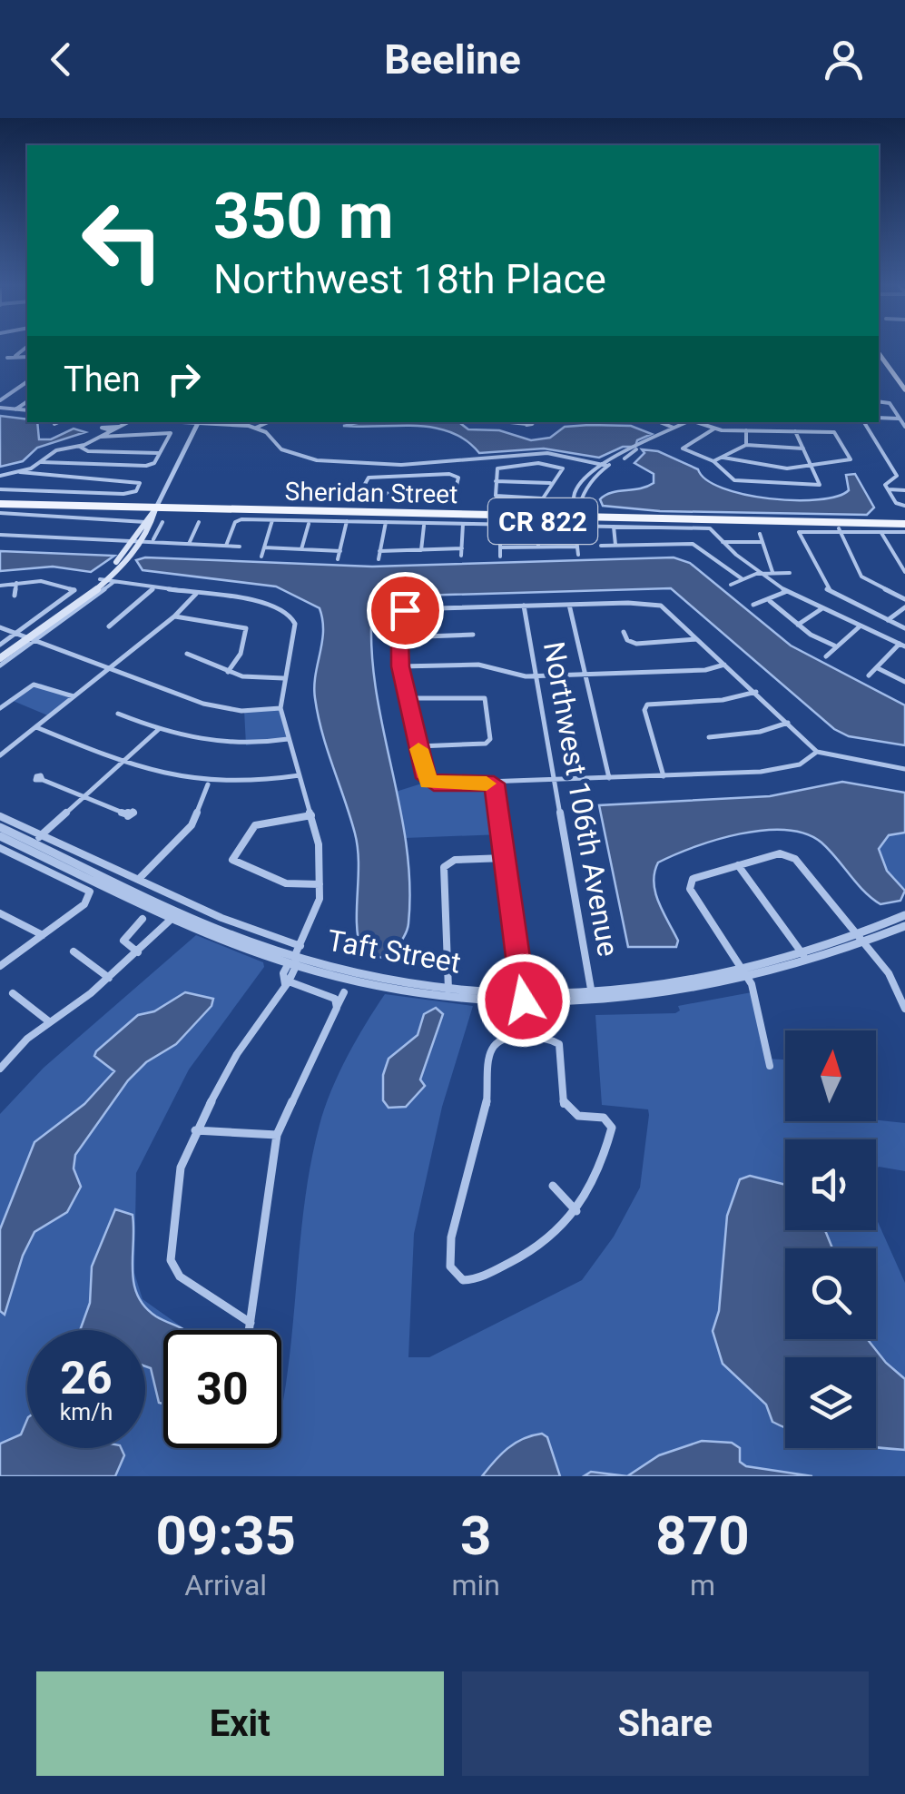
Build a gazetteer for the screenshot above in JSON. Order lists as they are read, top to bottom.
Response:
{
  "streets": {
    "main road": ["Sheridan Street", "CR 822"],
    "street": ["Northwest 106th Avenue", "Taft Street"]
  },
  "crossings": [
    ["Northwest 106th Avenue", "Taft Street"]
  ],
  "north": "top",
  "page": {
    "header": "Beeline",
    "turn": ["350 m", "Northwest 18th Place"],
    "then": "Then",
    "speed": "26 km/h",
    "limit": "30",
    "eta": [
      "09:35",
      "Arrival",
      "3",
      "min",
      "870",
      "m"
    ],
    "buttons": ["Exit", "Share"]
  }
}
